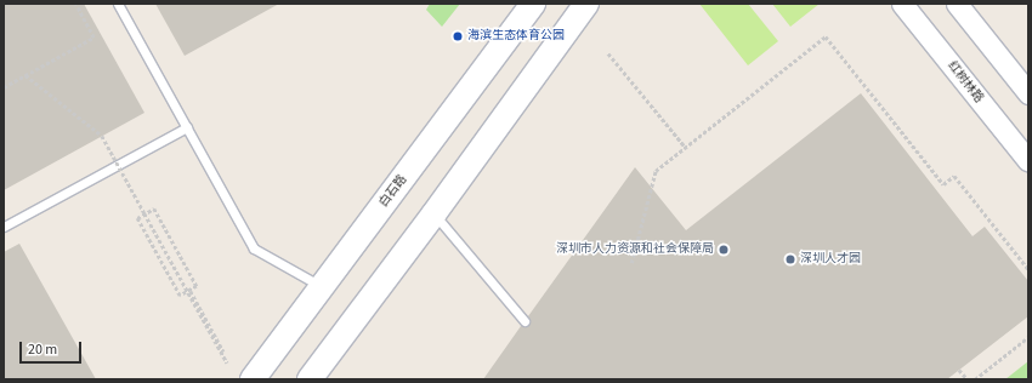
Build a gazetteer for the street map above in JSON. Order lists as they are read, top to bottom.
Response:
{
  "streets": {
    "main road": ["白石路"],
    "street": ["红树林路"]
  },
  "places": ["海滨生态体育公园", "深圳市人力资源和社会保障局", "深圳人才园"],
  "scale_bar": "20 m"
}
